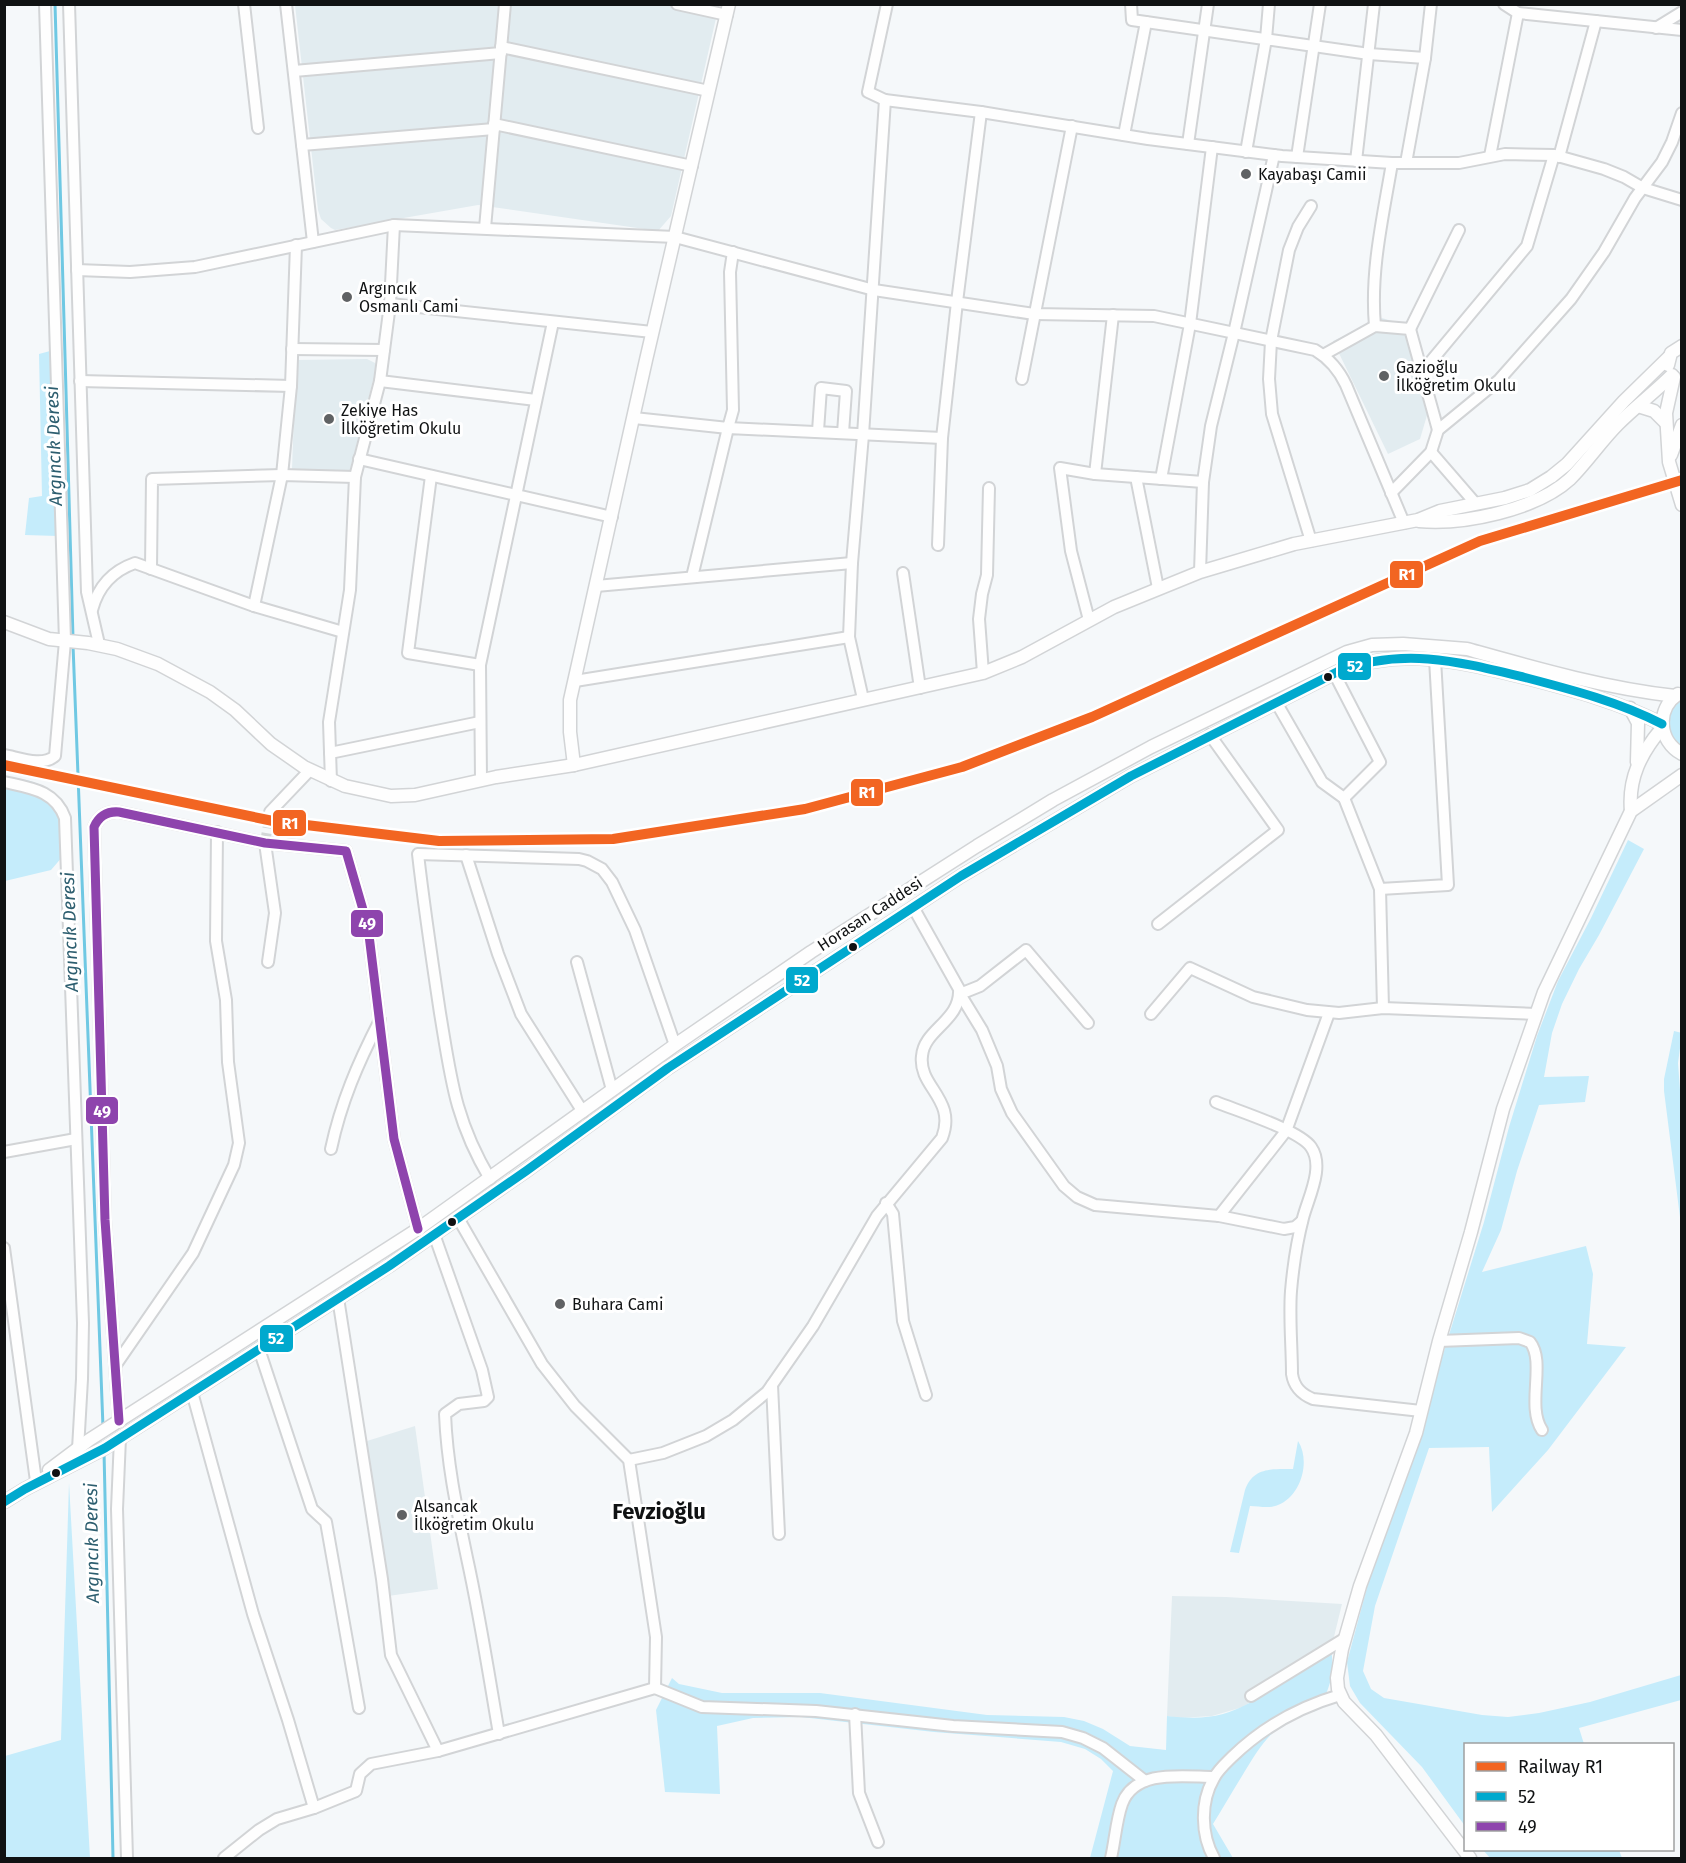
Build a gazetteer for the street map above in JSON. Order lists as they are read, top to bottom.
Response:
{
  "streets": {
    "street": ["Horasan Caddesi"]
  },
  "districts": ["Fevzioğlu"],
  "water": ["Argıncık Deresi"],
  "places": [
    "Kayabaşı Camii",
    "Argıncık Osmanlı Cami",
    "Gazioğlu İlköğretim Okulu",
    "Zekiye Has İlköğretim Okulu",
    "Buhara Cami",
    "Alsancak İlköğretim Okulu"
  ],
  "lines": ["rail line R1", "transit line 52", "transit line 49"],
  "legend": ["Railway R1", "52", "49"]
}
